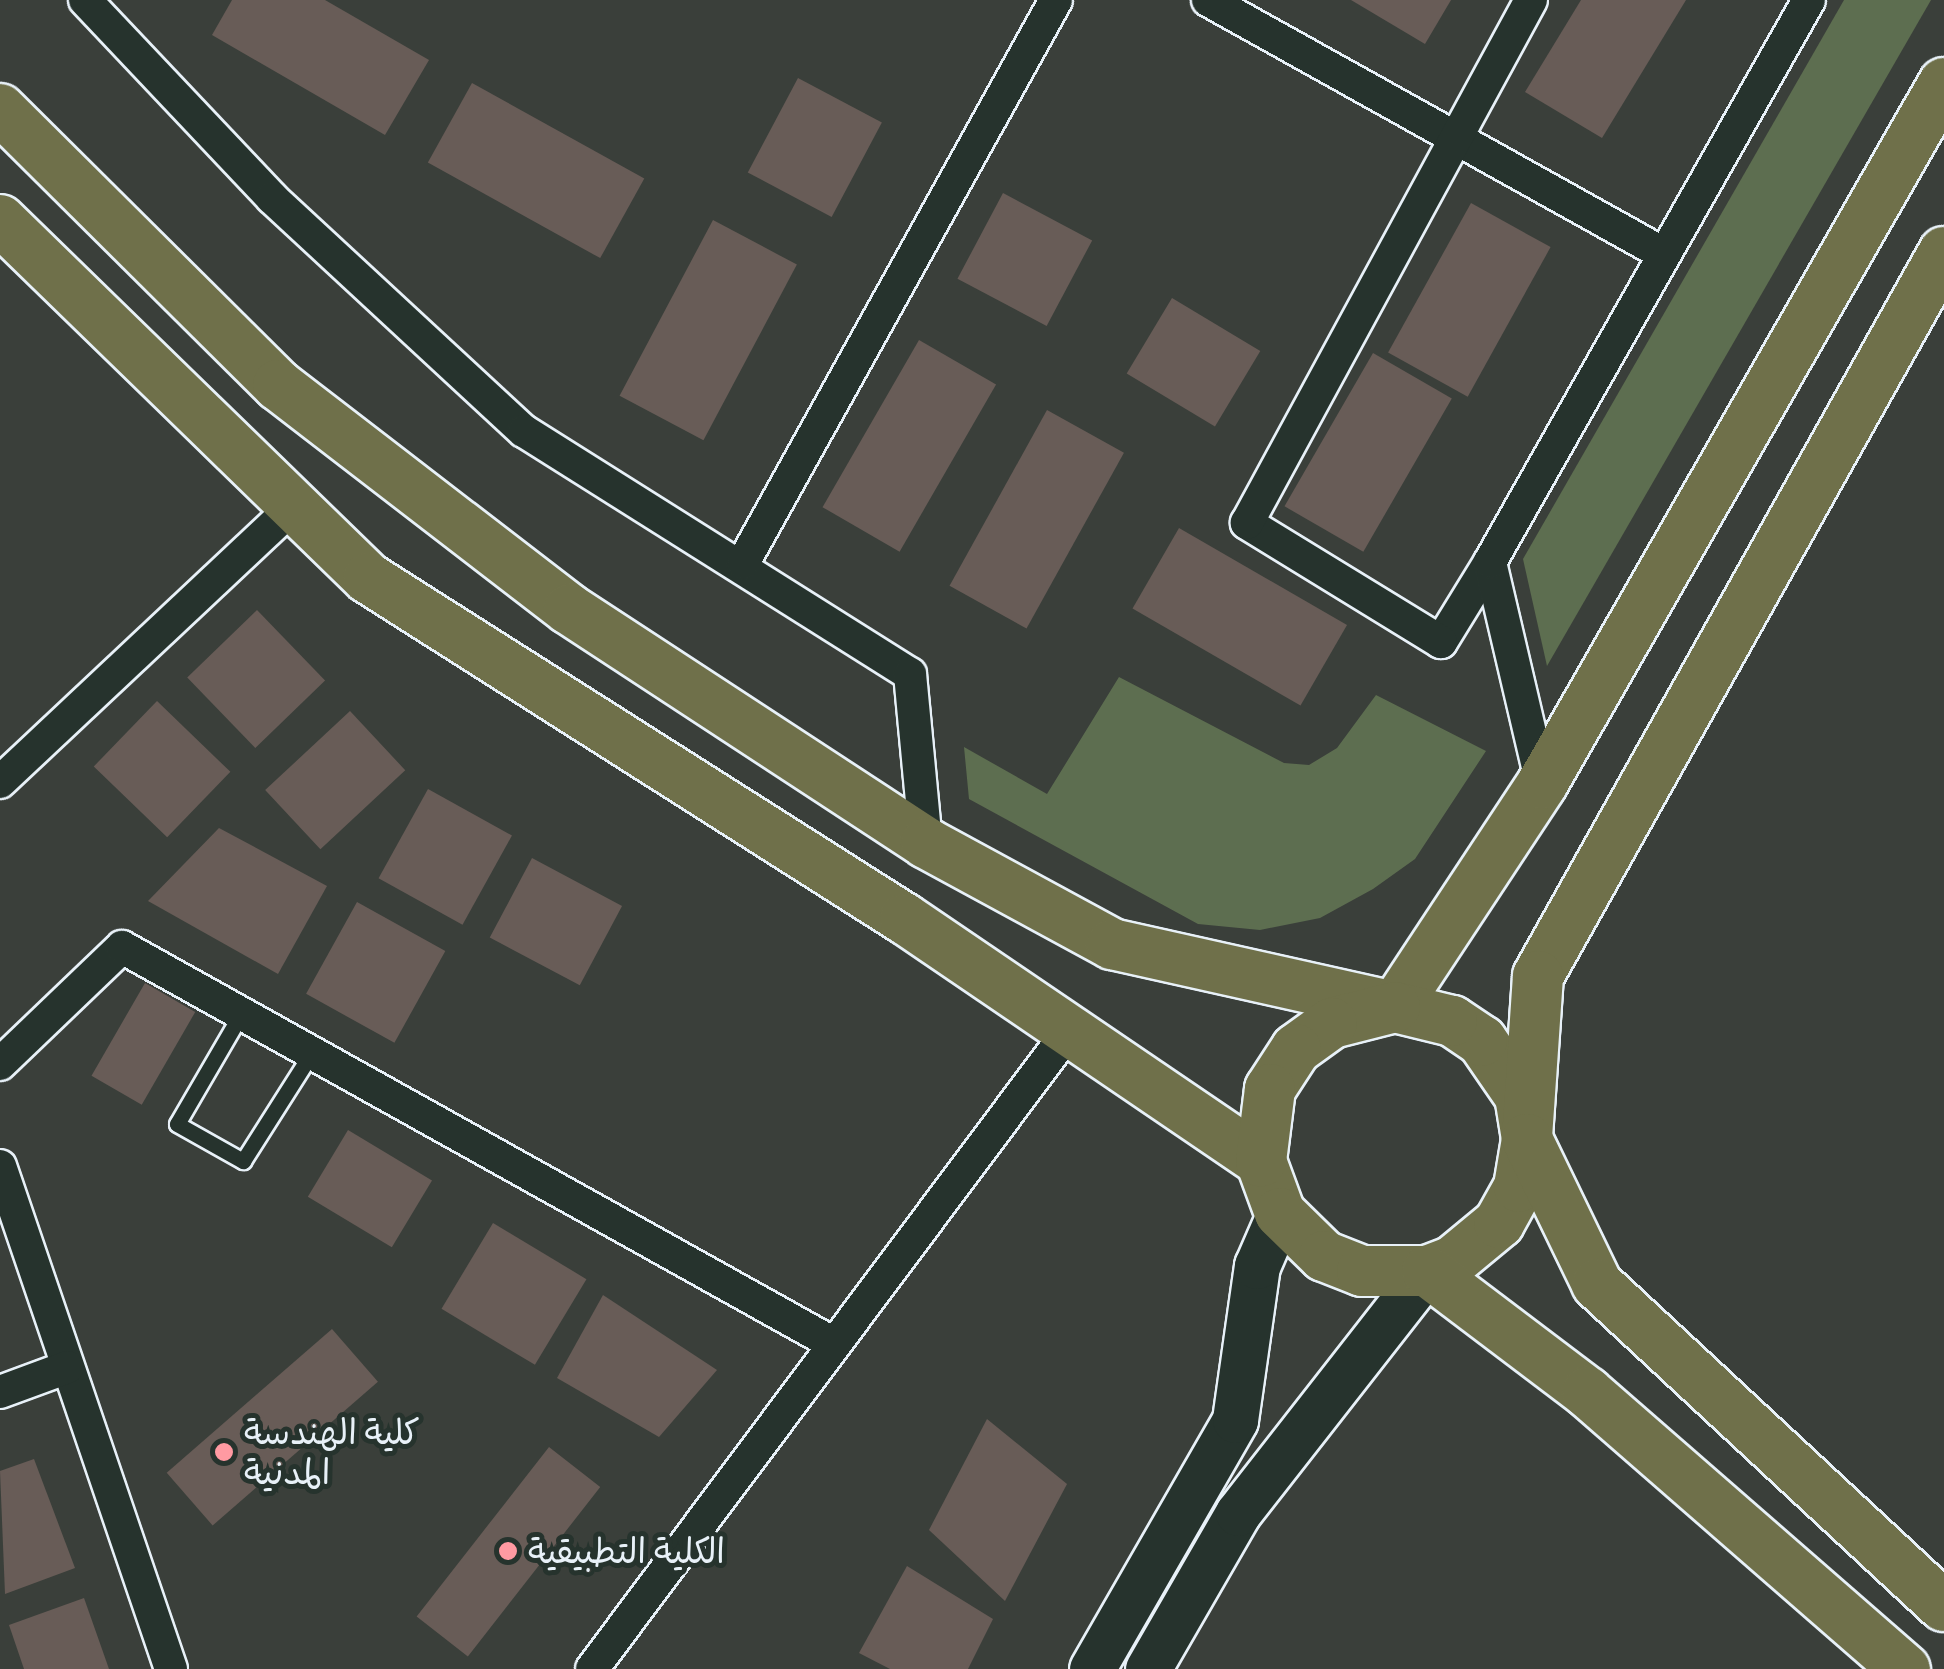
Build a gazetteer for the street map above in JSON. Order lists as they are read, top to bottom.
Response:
{
  "places": ["كلية الهندسة المدنية", "الكلية التطبيقية"]
}
